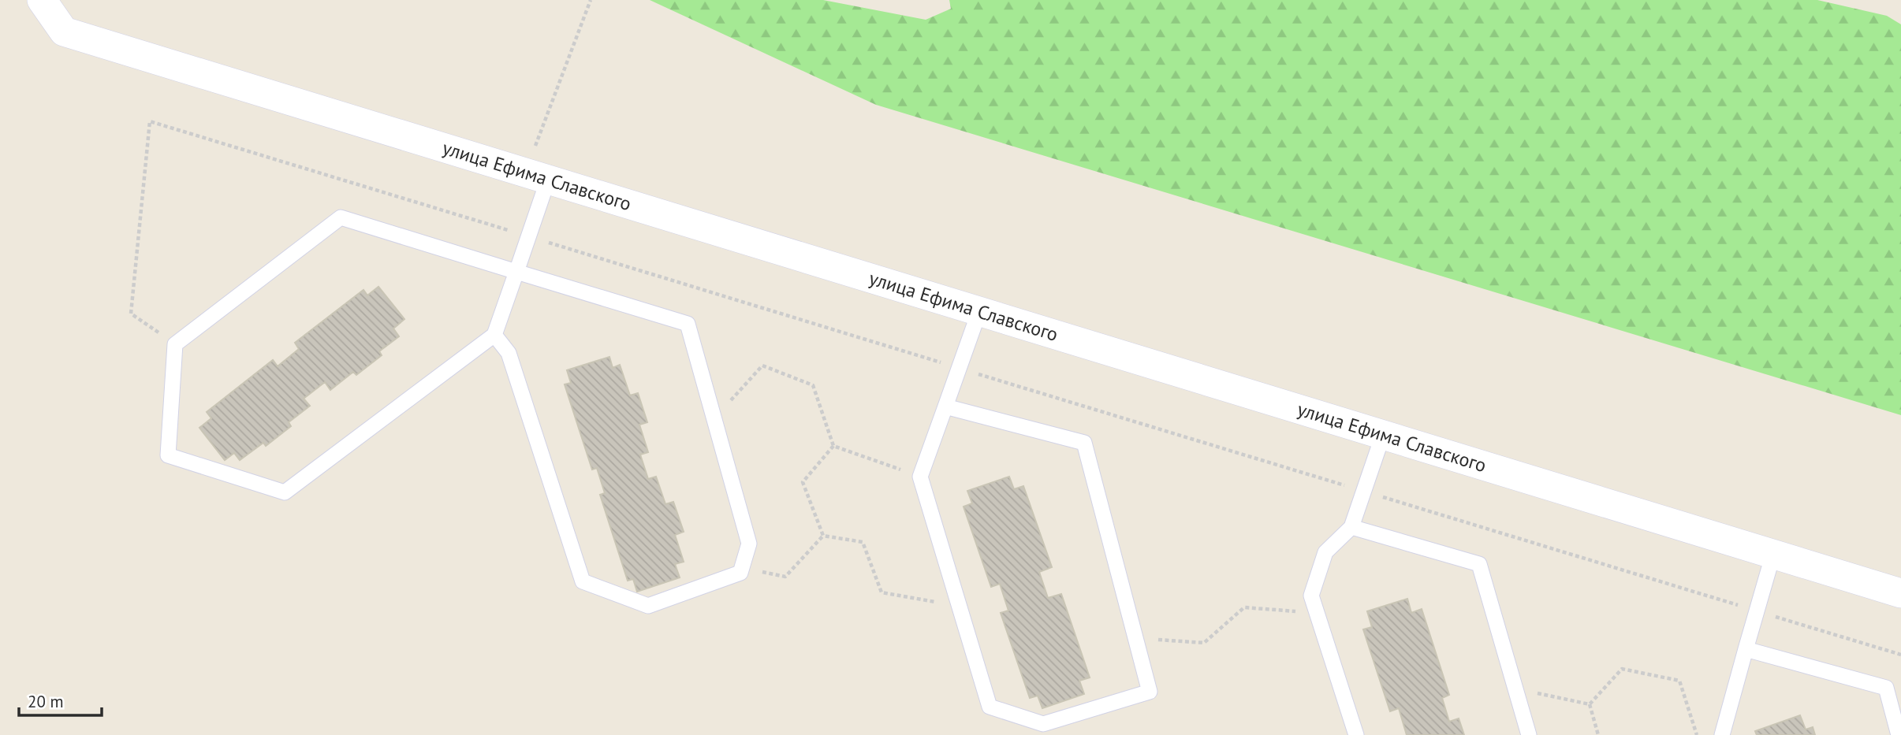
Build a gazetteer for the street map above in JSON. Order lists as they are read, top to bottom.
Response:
{
  "streets": {
    "street": ["улица Ефима Славского"]
  },
  "scale_bar": "20 m"
}
